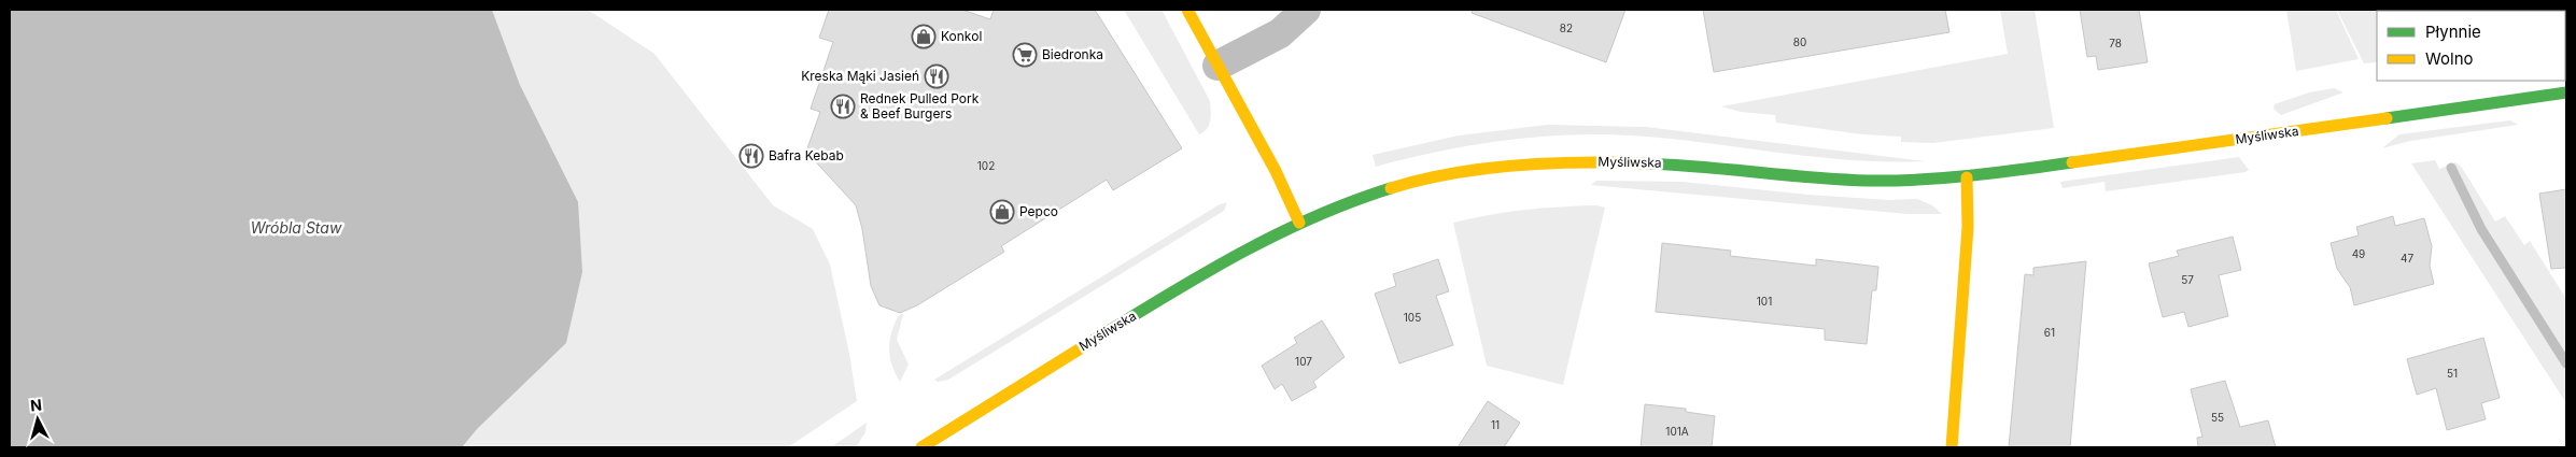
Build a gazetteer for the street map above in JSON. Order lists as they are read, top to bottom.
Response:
{
  "streets": {
    "street": ["Myśliwska"]
  },
  "water": ["Wróbla Staw"],
  "places": {
    "shop": ["Konkol", "Pepco"],
    "supermarket": ["Biedronka"],
    "restaurant": ["Kreska Mąki Jasień", "Rednek Pulled Pork & Beef Burgers", "Bafra Kebab"]
  },
  "house_numbers": [
    "82",
    "80",
    "78",
    "102",
    "49",
    "47",
    "57",
    "101",
    "105",
    "61",
    "107",
    "51",
    "55",
    "11",
    "101A"
  ],
  "legend": ["Płynnie", "Wolno"],
  "north": "top"
}
